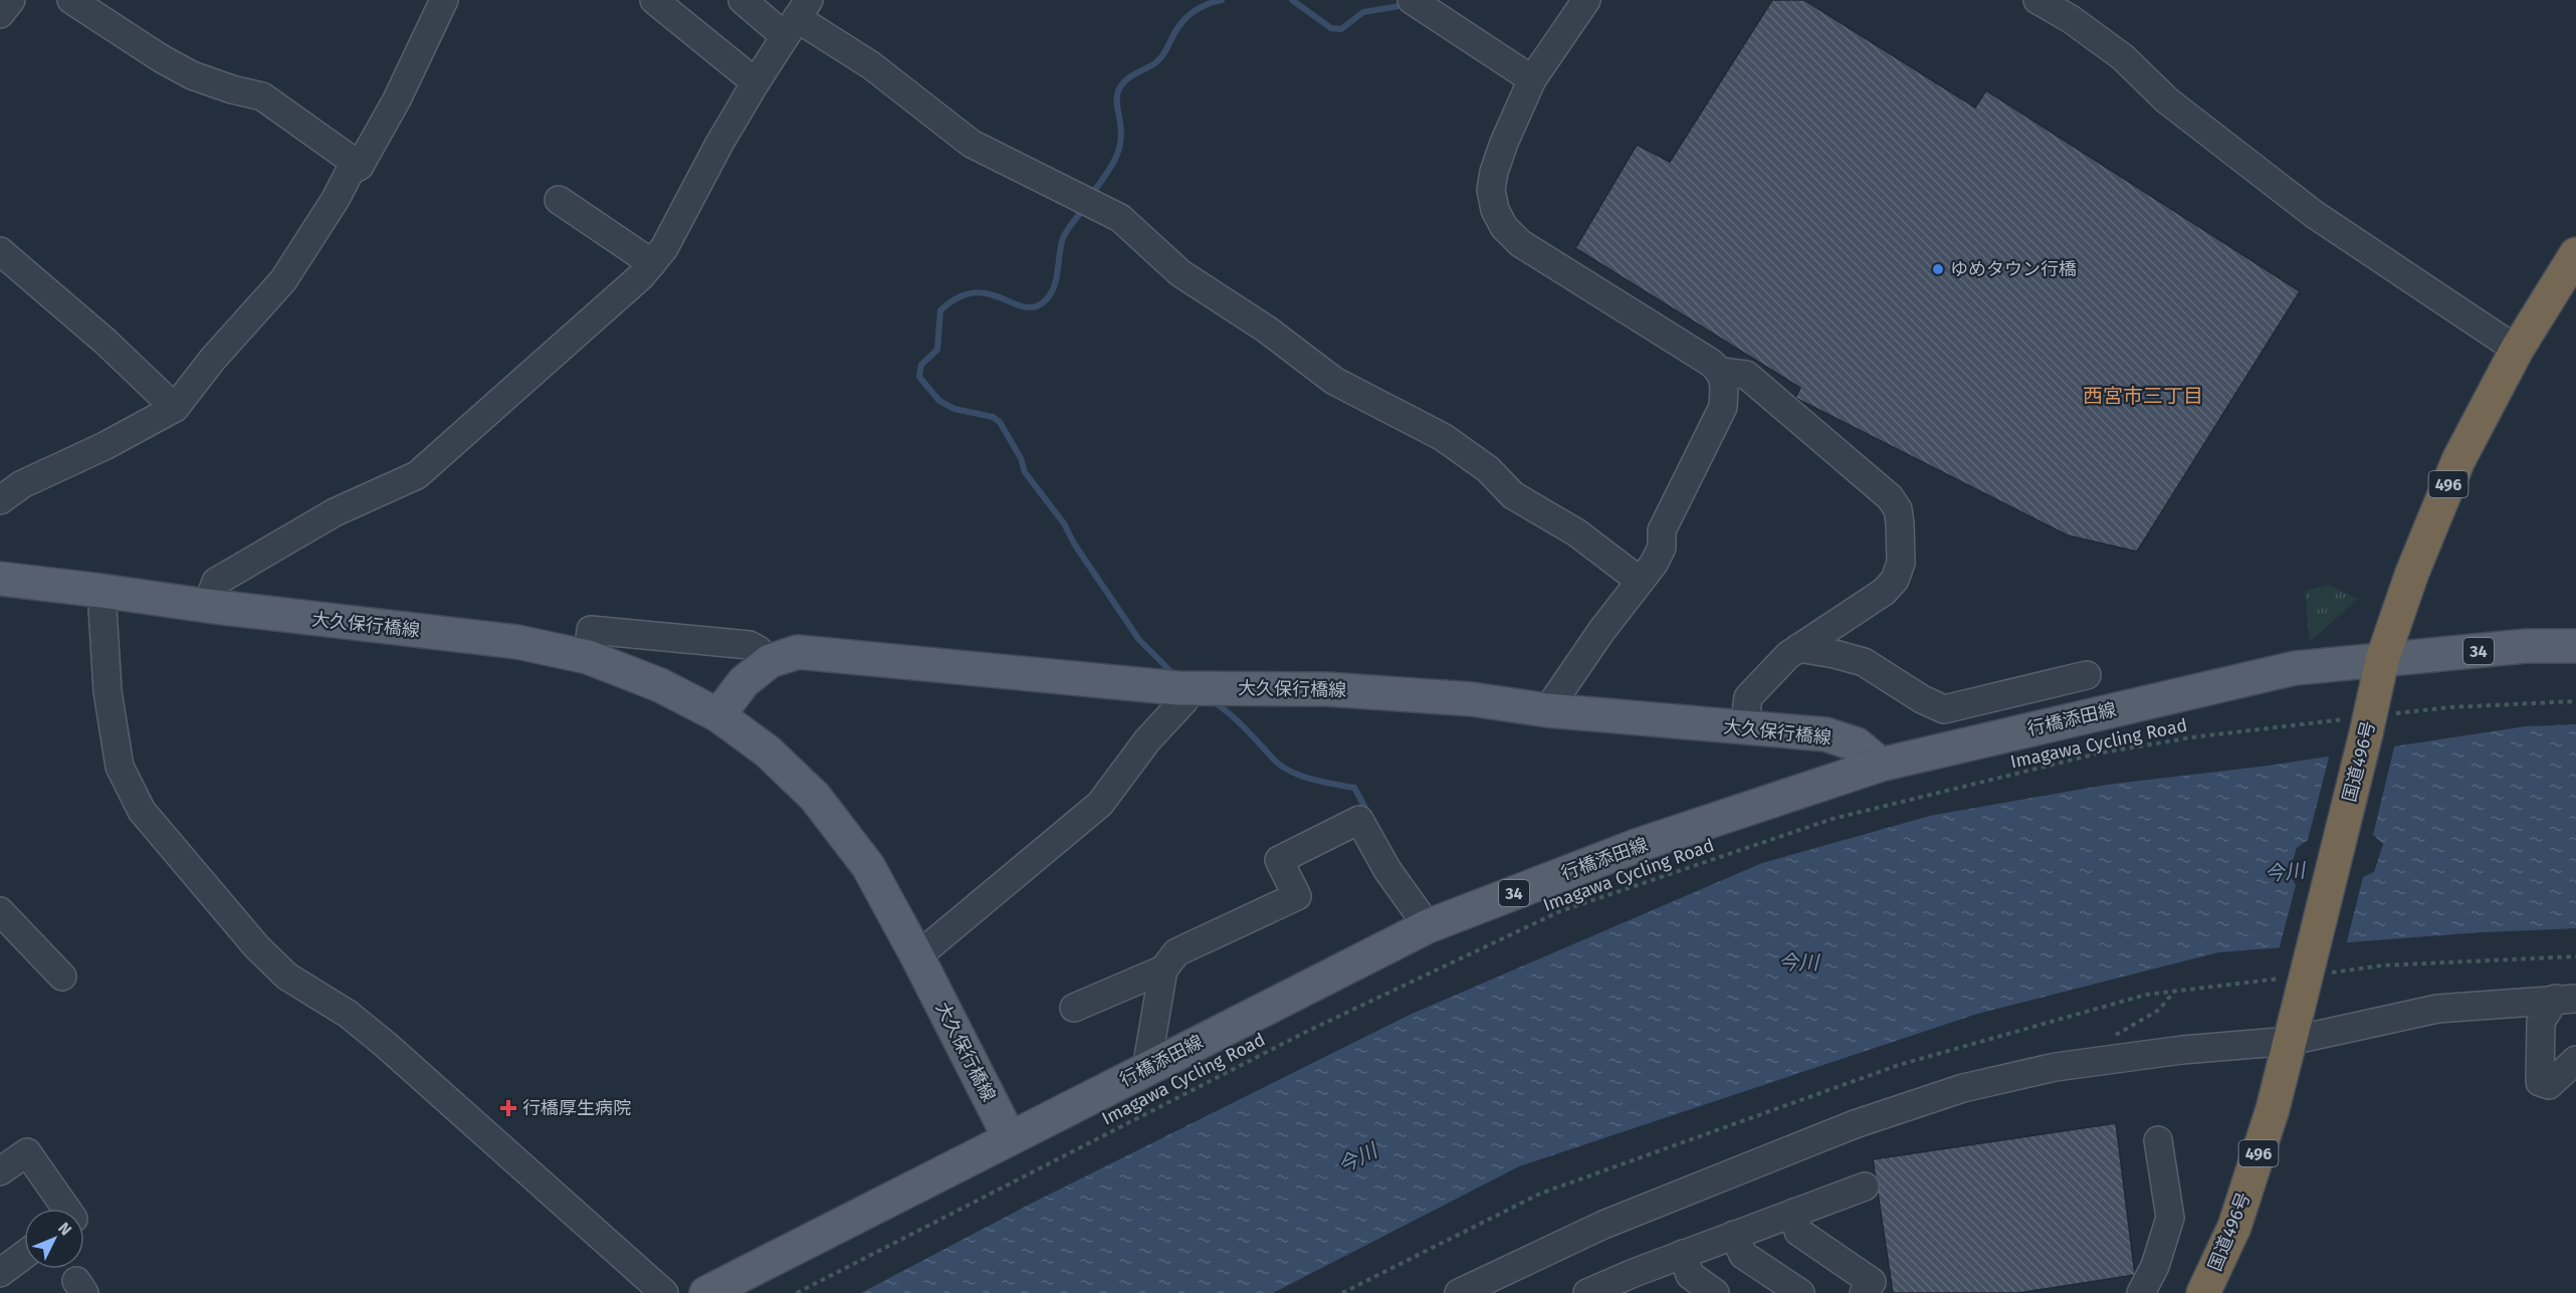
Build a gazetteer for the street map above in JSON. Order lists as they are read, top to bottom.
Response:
{
  "streets": {
    "highway": ["496", "国道496号"],
    "main road": ["大久保行橋線", "34", "行橋添田線"],
    "path": ["Imagawa Cycling Road"]
  },
  "crossings": [
    ["大久保行橋線", "行橋添田線"],
    ["行橋添田線", "国道496号"],
    ["Imagawa Cycling Road", "国道496号"]
  ],
  "districts": ["西宮市三丁目"],
  "water": ["今川"],
  "places": {
    "other": ["ゆめタウン行橋"],
    "health": ["行橋厚生病院"]
  },
  "north": "top right"
}
